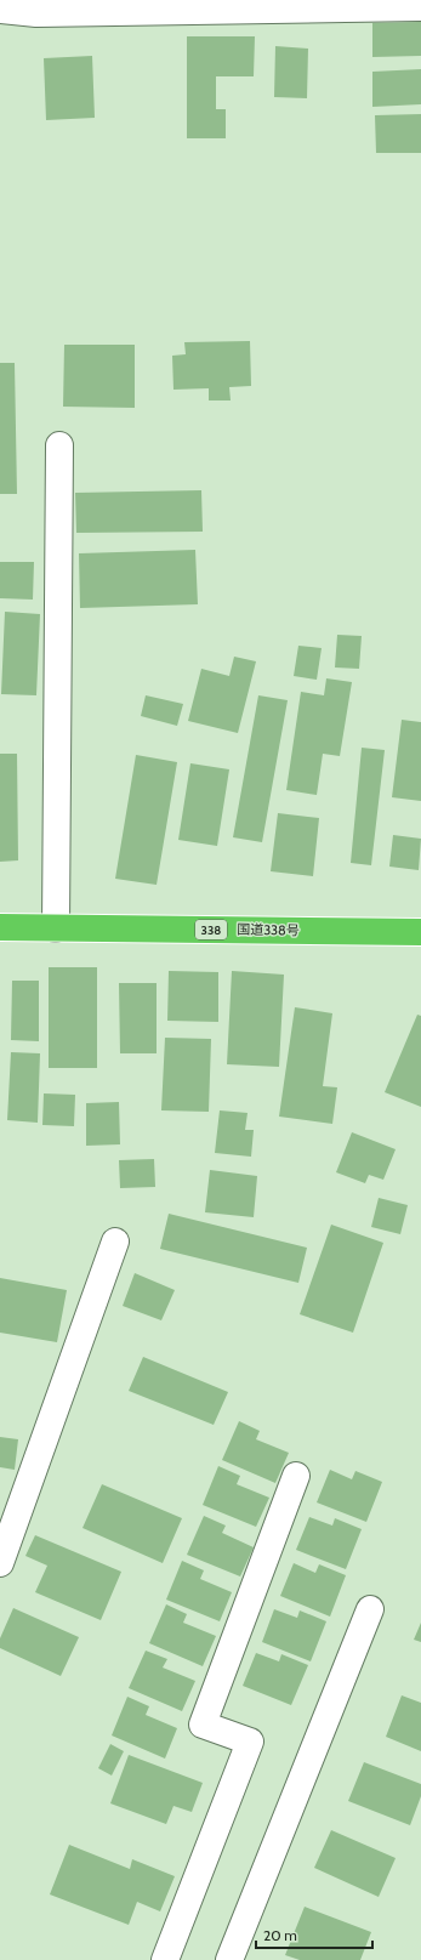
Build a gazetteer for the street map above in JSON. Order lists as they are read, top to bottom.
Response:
{
  "streets": {
    "highway": ["338", "国道338号"]
  },
  "scale_bar": "20 m"
}
